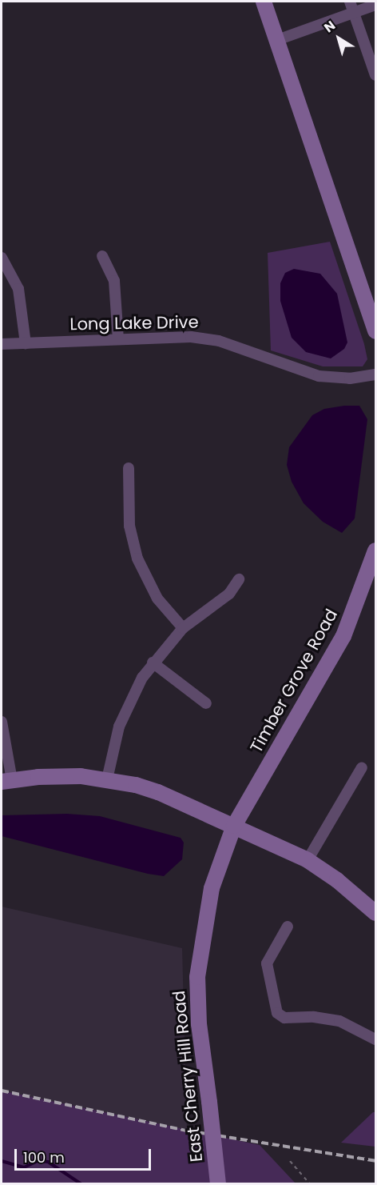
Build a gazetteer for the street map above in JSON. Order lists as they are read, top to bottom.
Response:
{
  "streets": {
    "main road": ["Timber Grove Road", "East Cherry Hill Road"],
    "street": ["Long Lake Drive"]
  },
  "crossings": [
    ["Timber Grove Road", "East Cherry Hill Road"]
  ],
  "scale_bar": "100 m",
  "north": "top left"
}
